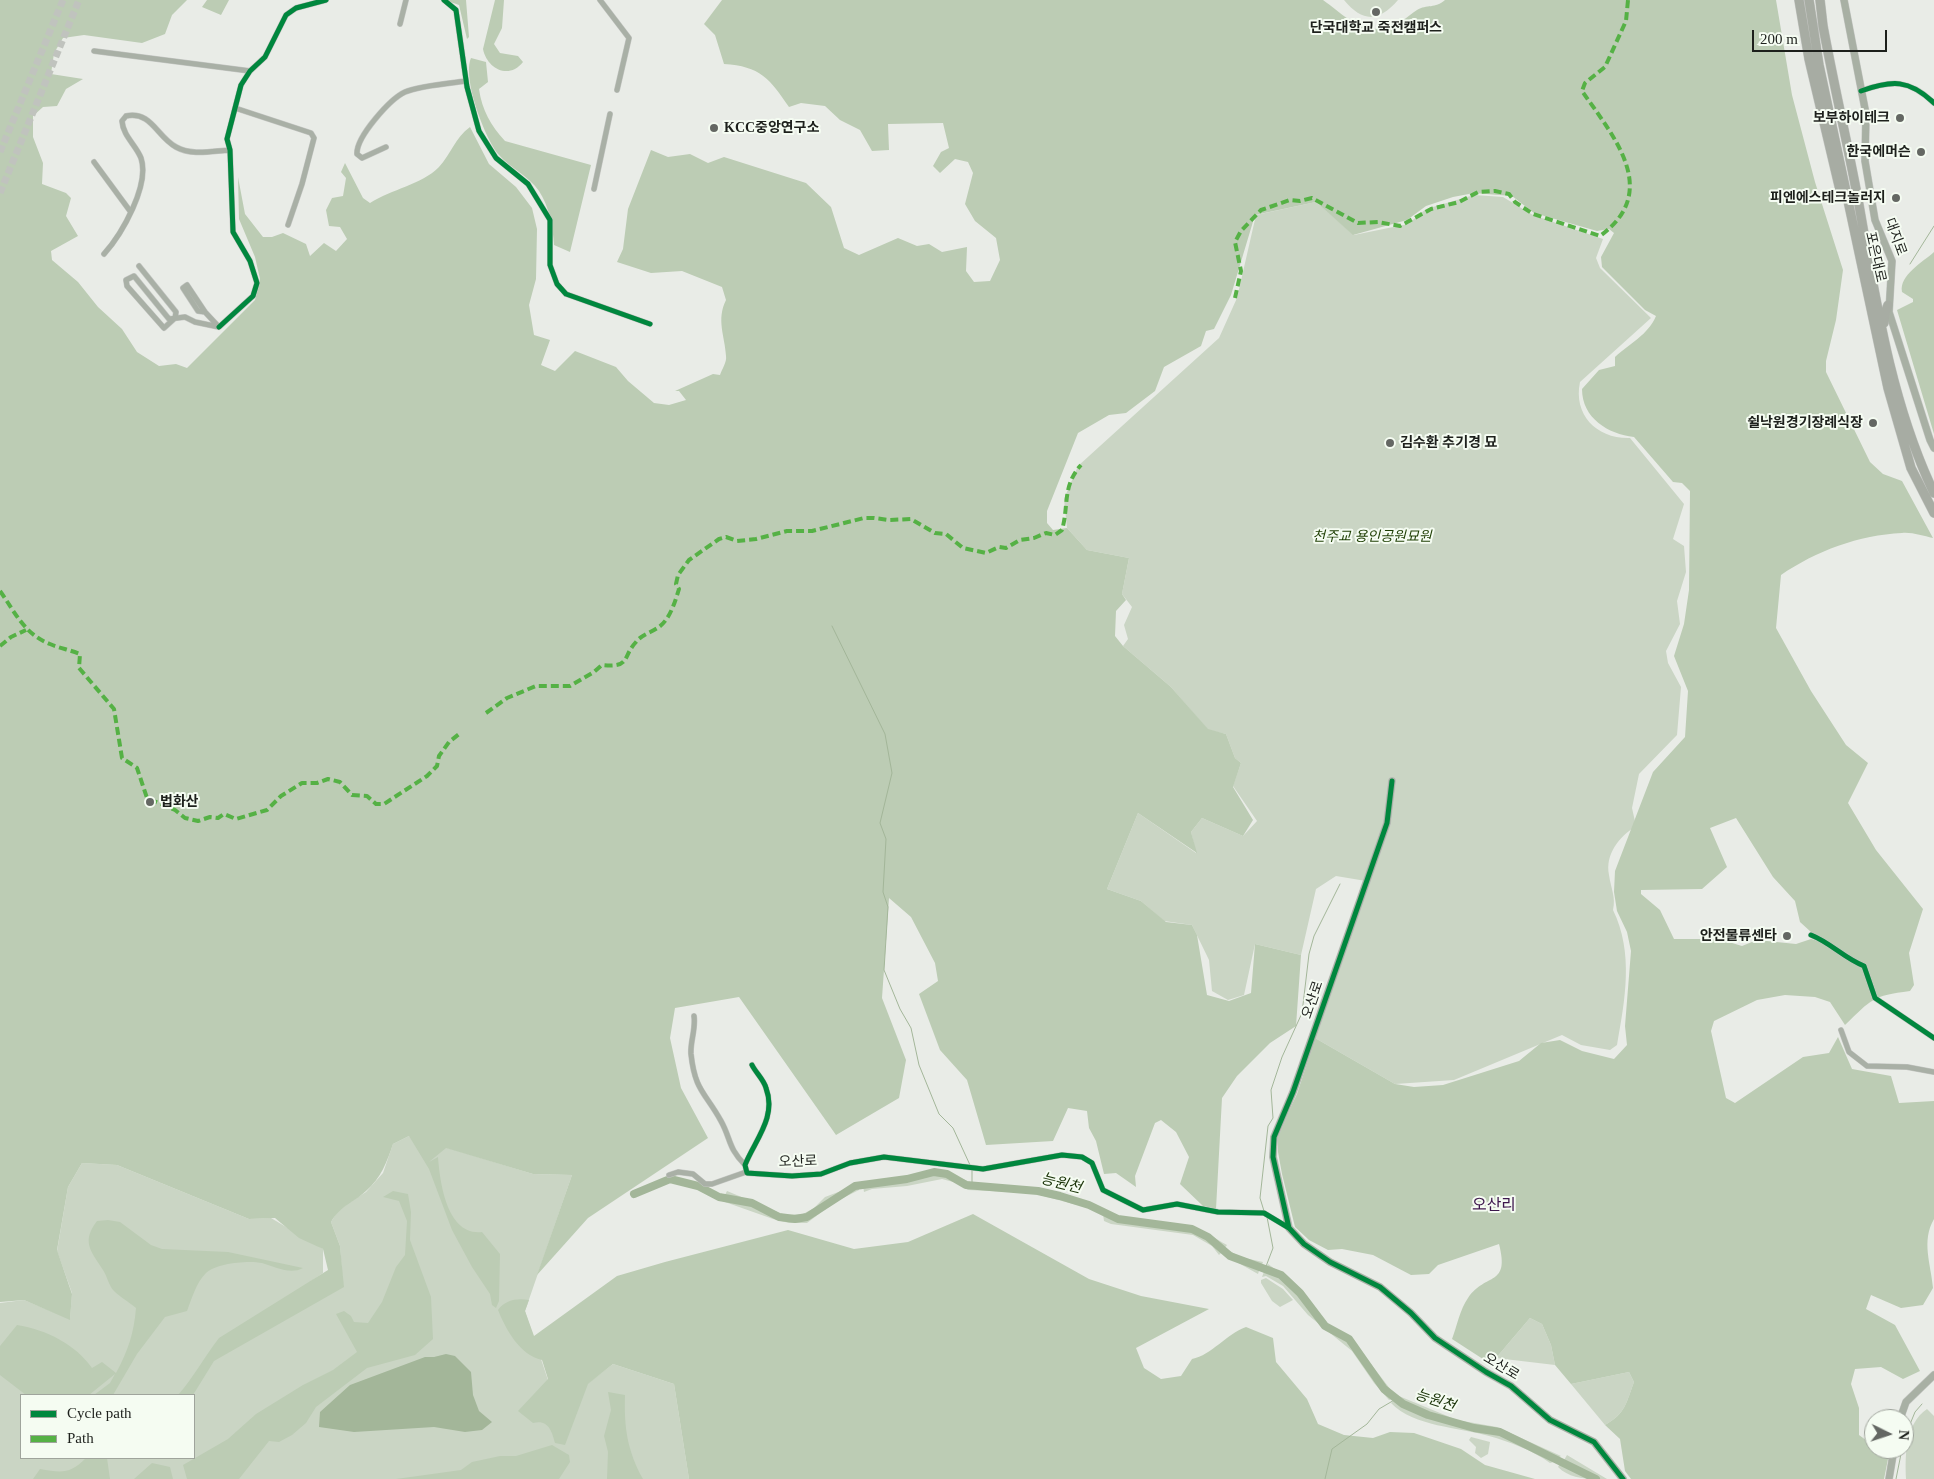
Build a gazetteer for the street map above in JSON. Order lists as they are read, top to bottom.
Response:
{
  "streets": {
    "highway": ["포은대로"],
    "street": ["대지로", "오산로"]
  },
  "districts": ["오산리"],
  "water": ["능원천"],
  "parks": ["천주교 용인공원묘원"],
  "places": [
    "단국대학교 죽전캠퍼스",
    "보부하이테크",
    "KCC중앙연구소",
    "한국에머슨",
    "피엔에스테크놀러지",
    "쉴낙원경기장례식장",
    "김수환 추기경 묘",
    "법화산",
    "안전물류센타"
  ],
  "legend": ["Cycle path", "Path"],
  "scale_bar": "200 m",
  "north": "right"
}
